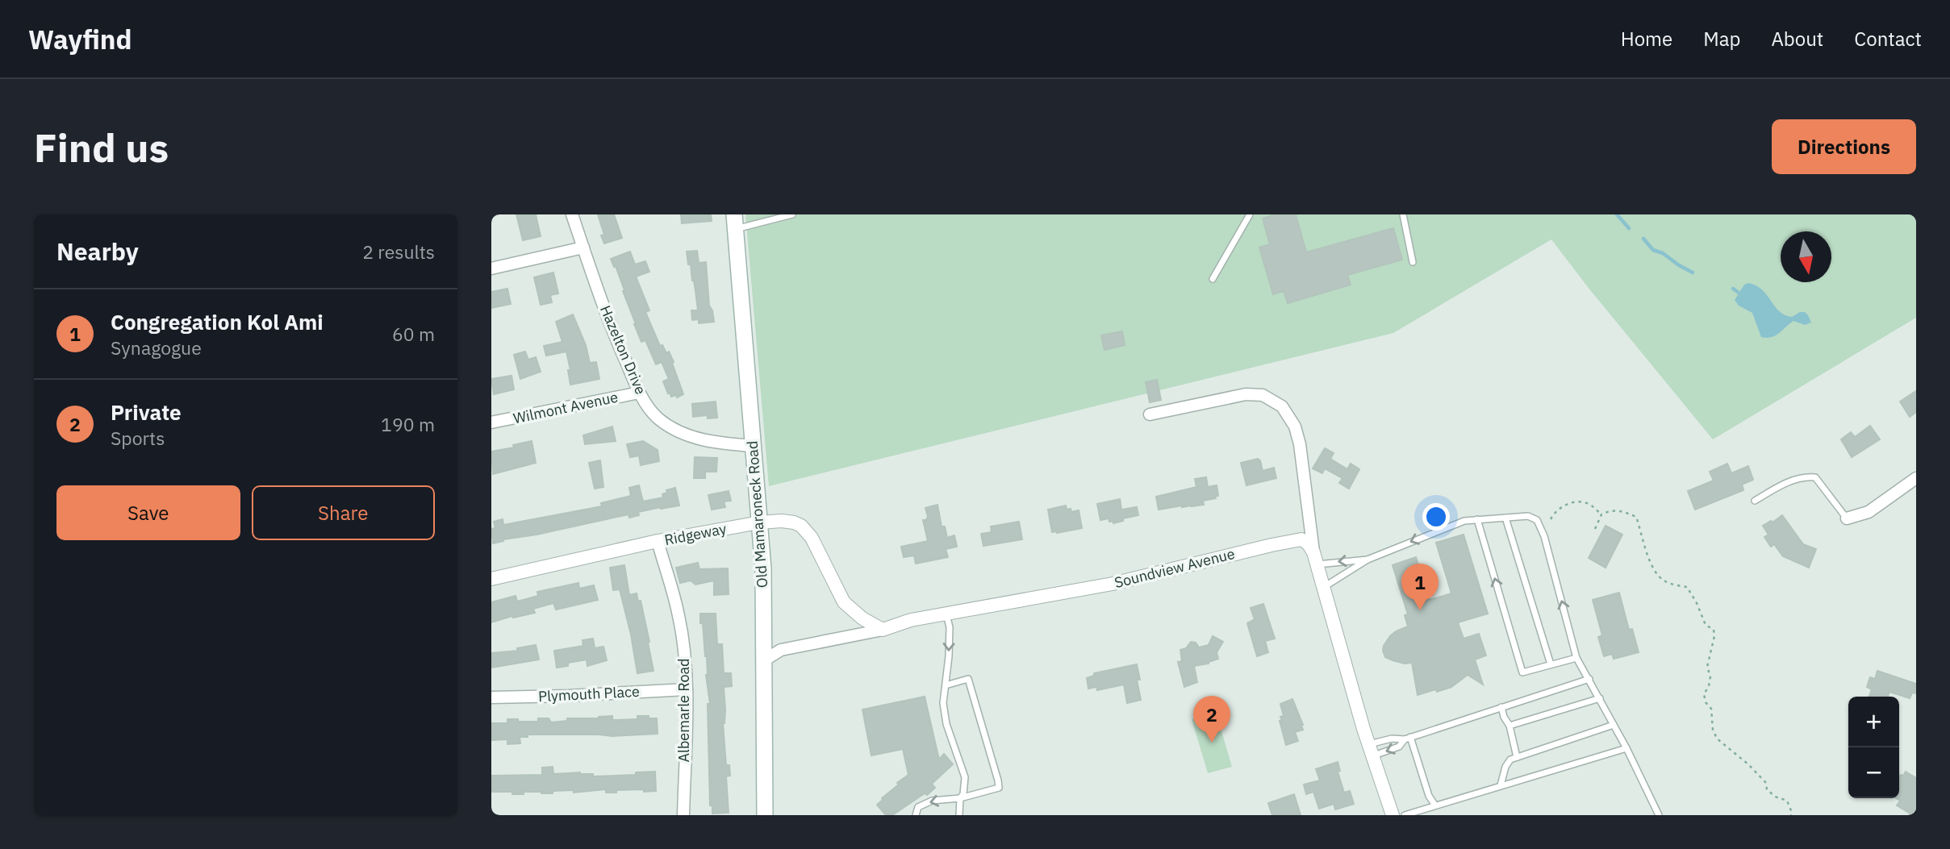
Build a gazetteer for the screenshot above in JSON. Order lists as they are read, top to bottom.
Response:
{
  "streets": {
    "main road": ["Old Mamaroneck Road"],
    "street": [
      "Hazelton Drive",
      "Wilmont Avenue",
      "Ridgeway",
      "Soundview Avenue",
      "Plymouth Place",
      "Albemarle Road"
    ]
  },
  "crossings": [
    ["Hazelton Drive", "Wilmont Avenue"],
    ["Hazelton Drive", "Old Mamaroneck Road"],
    ["Old Mamaroneck Road", "Ridgeway"],
    ["Old Mamaroneck Road", "Soundview Avenue"],
    ["Ridgeway", "Soundview Avenue"],
    ["Ridgeway", "Albemarle Road"],
    ["Plymouth Place", "Albemarle Road"]
  ],
  "north": "bottom",
  "page": {
    "header": "Wayfind",
    "nav": [
      "Home",
      "Map",
      "About",
      "Contact"
    ],
    "buttons": [
      "Directions",
      ["Save", "Share"]
    ],
    "title": "Find us",
    "heading": ["Nearby", "2 results"],
    "list": [
      {
        "mark": "1",
        "name": "Congregation Kol Ami",
        "note": "Synagogue",
        "value": "60 m"
      },
      {
        "mark": "2",
        "name": "Private",
        "note": "Sports",
        "value": "190 m"
      }
    ],
    "pins": ["1", "2"],
    "map_buttons": ["+", "−"]
  }
}
